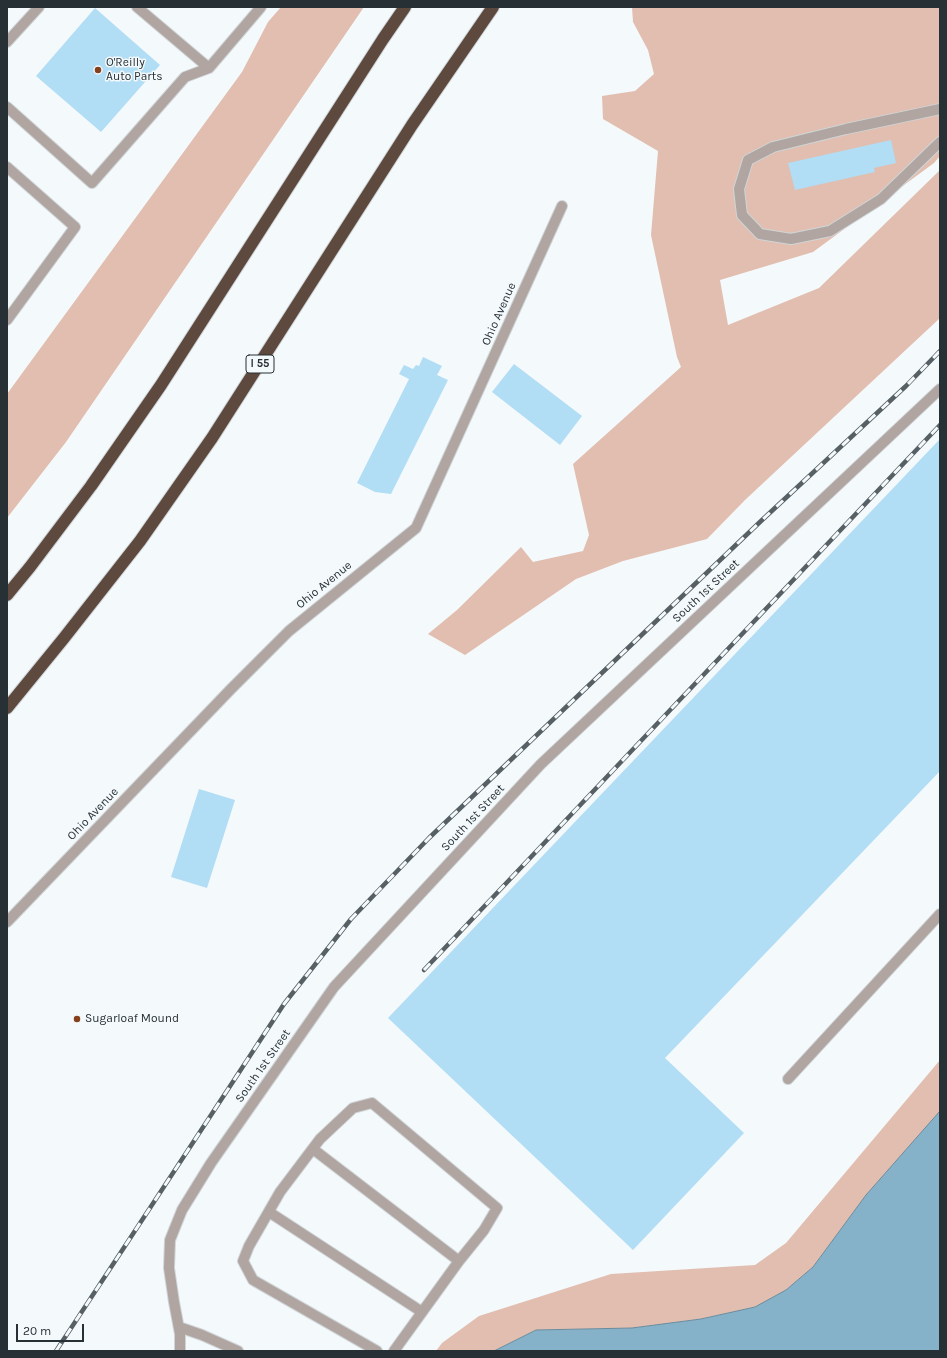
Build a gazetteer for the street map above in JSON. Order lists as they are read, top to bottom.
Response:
{
  "streets": {
    "highway": ["I 55"],
    "street": ["Ohio Avenue", "South 1st Street"]
  },
  "places": ["O'Reilly Auto Parts", "Sugarloaf Mound"],
  "scale_bar": "20 m"
}
